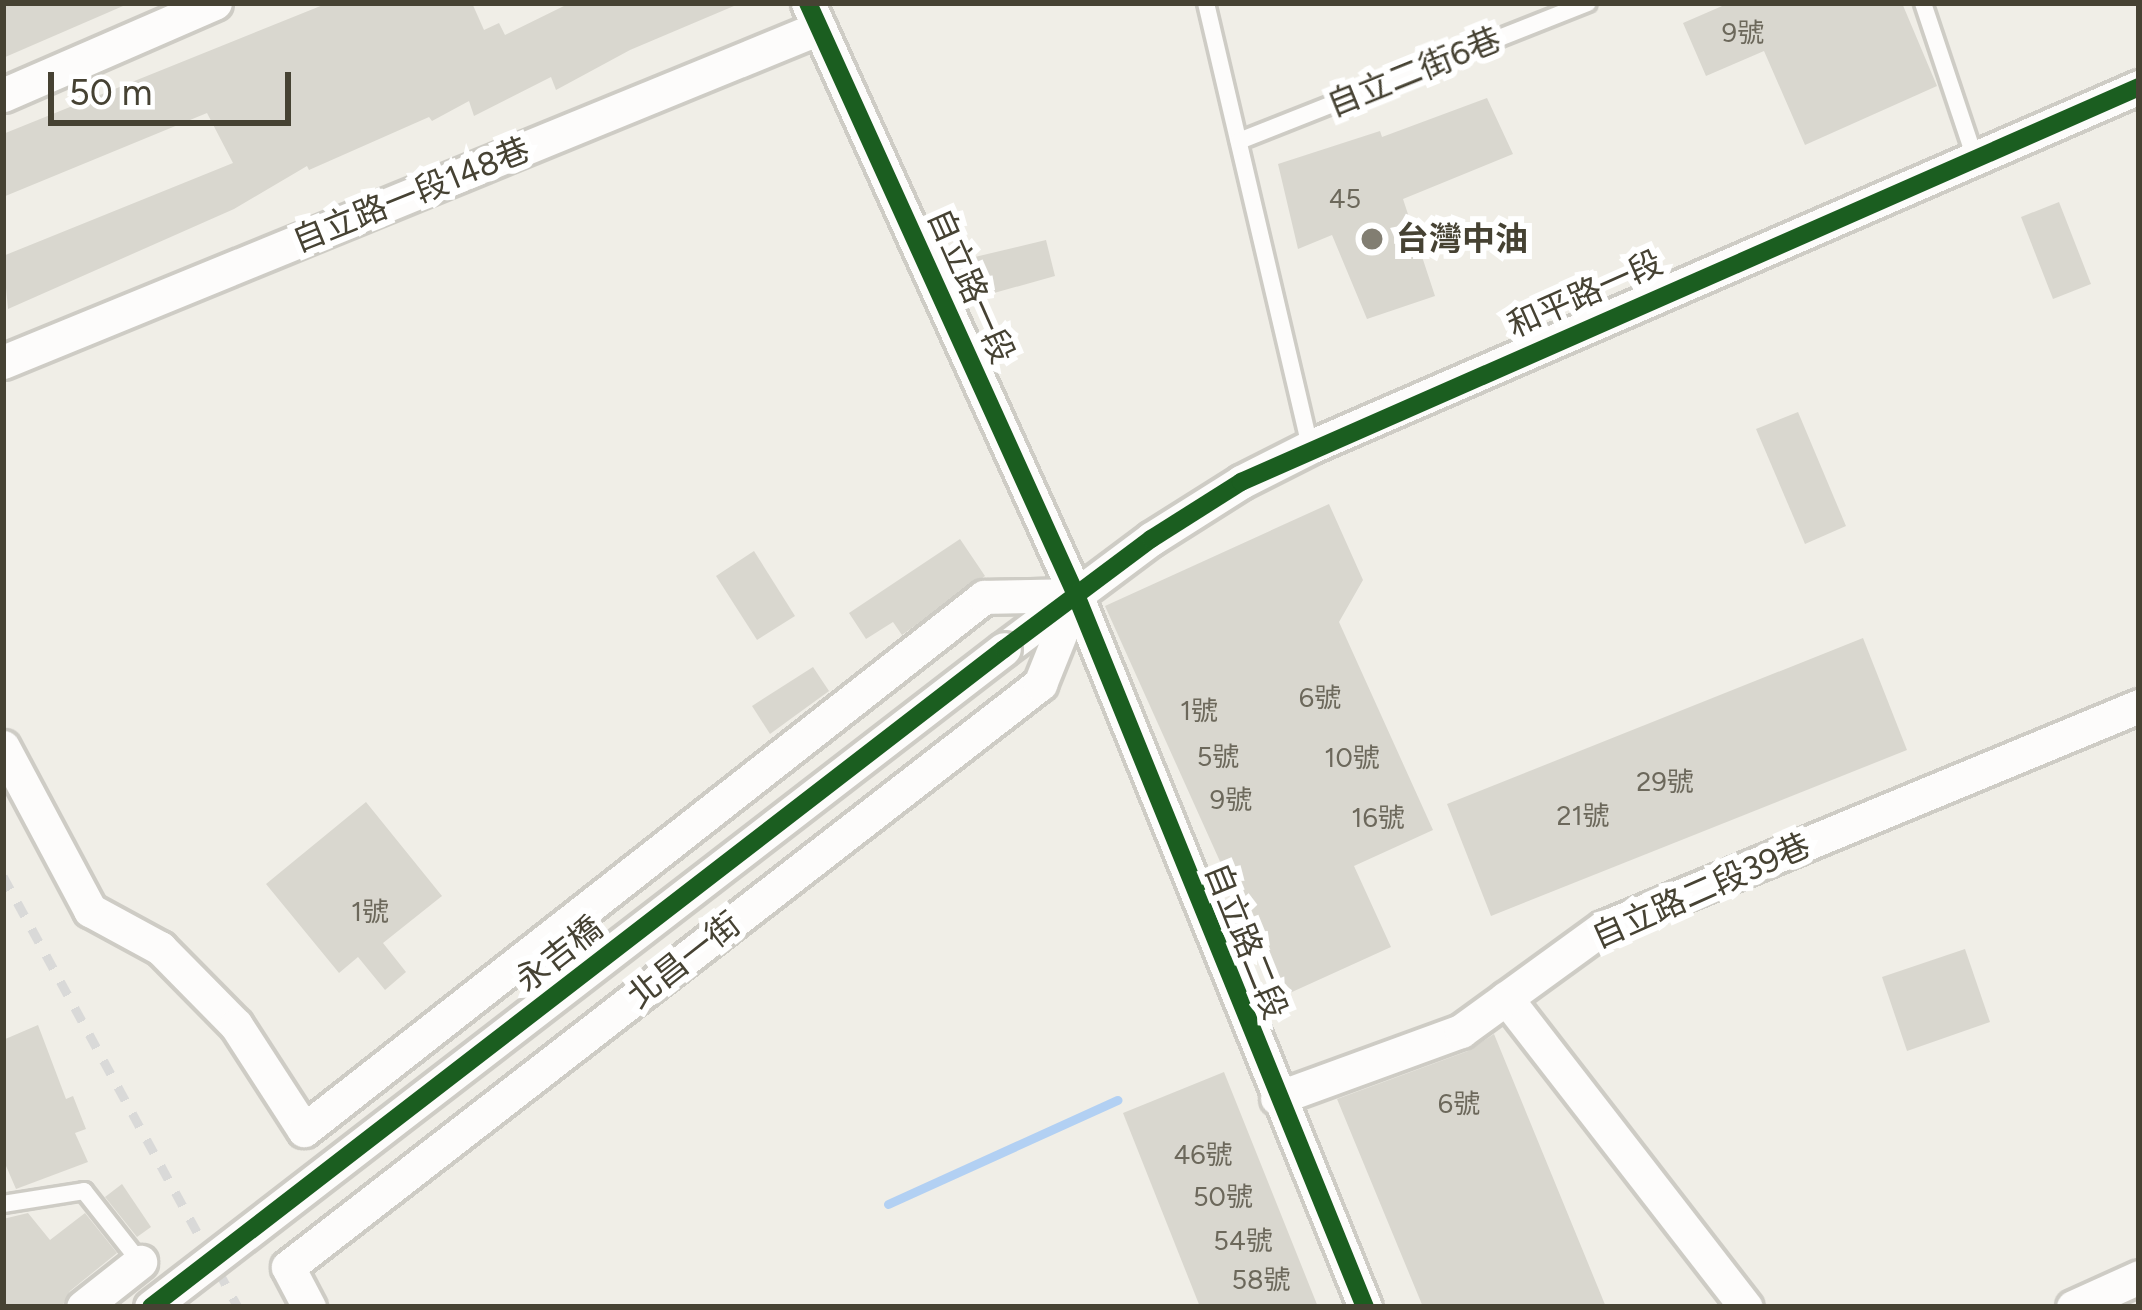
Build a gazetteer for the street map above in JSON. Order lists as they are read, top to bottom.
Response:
{
  "streets": {
    "street": [
      "自立路一段148巷",
      "自立路一段",
      "和平路一段",
      "自立路二段39巷",
      "自立路二段",
      "永吉橋",
      "北昌一街"
    ],
    "lane": ["自立二街6巷"]
  },
  "crossings": [
    ["自立路一段148巷", "自立路一段"],
    ["自立路一段", "和平路一段"],
    ["自立路一段", "自立路二段"],
    ["自立路一段", "永吉橋"],
    ["自立路一段", "北昌一街"],
    ["和平路一段", "自立路二段"],
    ["和平路一段", "永吉橋"],
    ["和平路一段", "北昌一街"],
    ["自立路二段39巷", "自立路二段"],
    ["自立路二段", "永吉橋"],
    ["自立路二段", "北昌一街"],
    ["永吉橋", "北昌一街"]
  ],
  "places": ["台灣中油"],
  "house_numbers": [
    "9號",
    "45",
    "6號",
    "1號",
    "5號",
    "10號",
    "29號",
    "9號",
    "21號",
    "16號",
    "1號",
    "6號",
    "46號",
    "50號",
    "54號",
    "58號"
  ],
  "scale_bar": "50 m"
}
